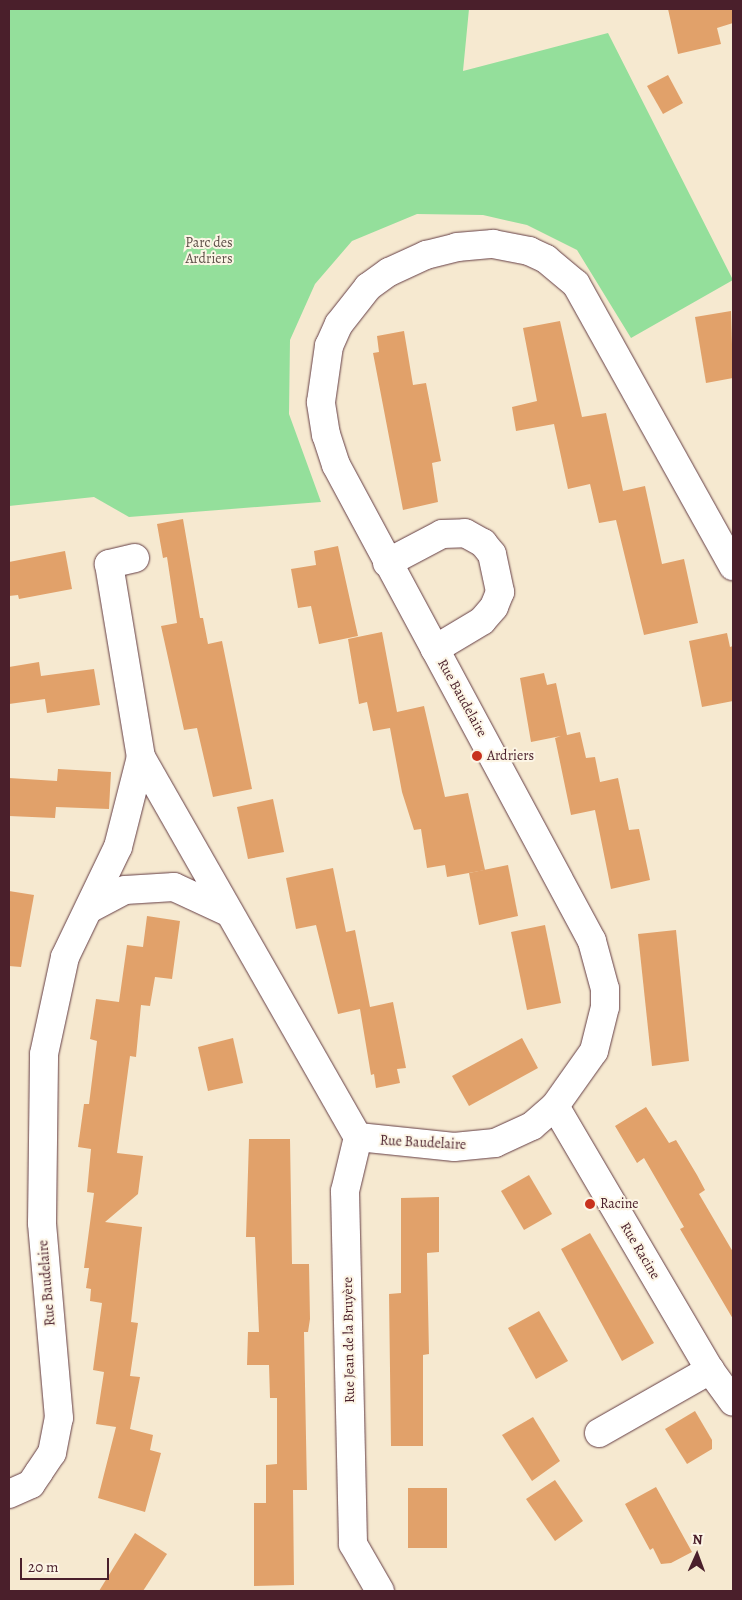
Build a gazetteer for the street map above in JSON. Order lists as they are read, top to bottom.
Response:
{
  "streets": {
    "street": ["Rue Baudelaire", "Rue Racine", "Rue Jean de la Bruyère"]
  },
  "crossings": [
    ["Rue Baudelaire", "Rue Racine"],
    ["Rue Baudelaire", "Rue Jean de la Bruyère"]
  ],
  "parks": ["Parc des Ardriers"],
  "places": ["Ardriers", "Racine"],
  "scale_bar": "20 m",
  "north": "top"
}
